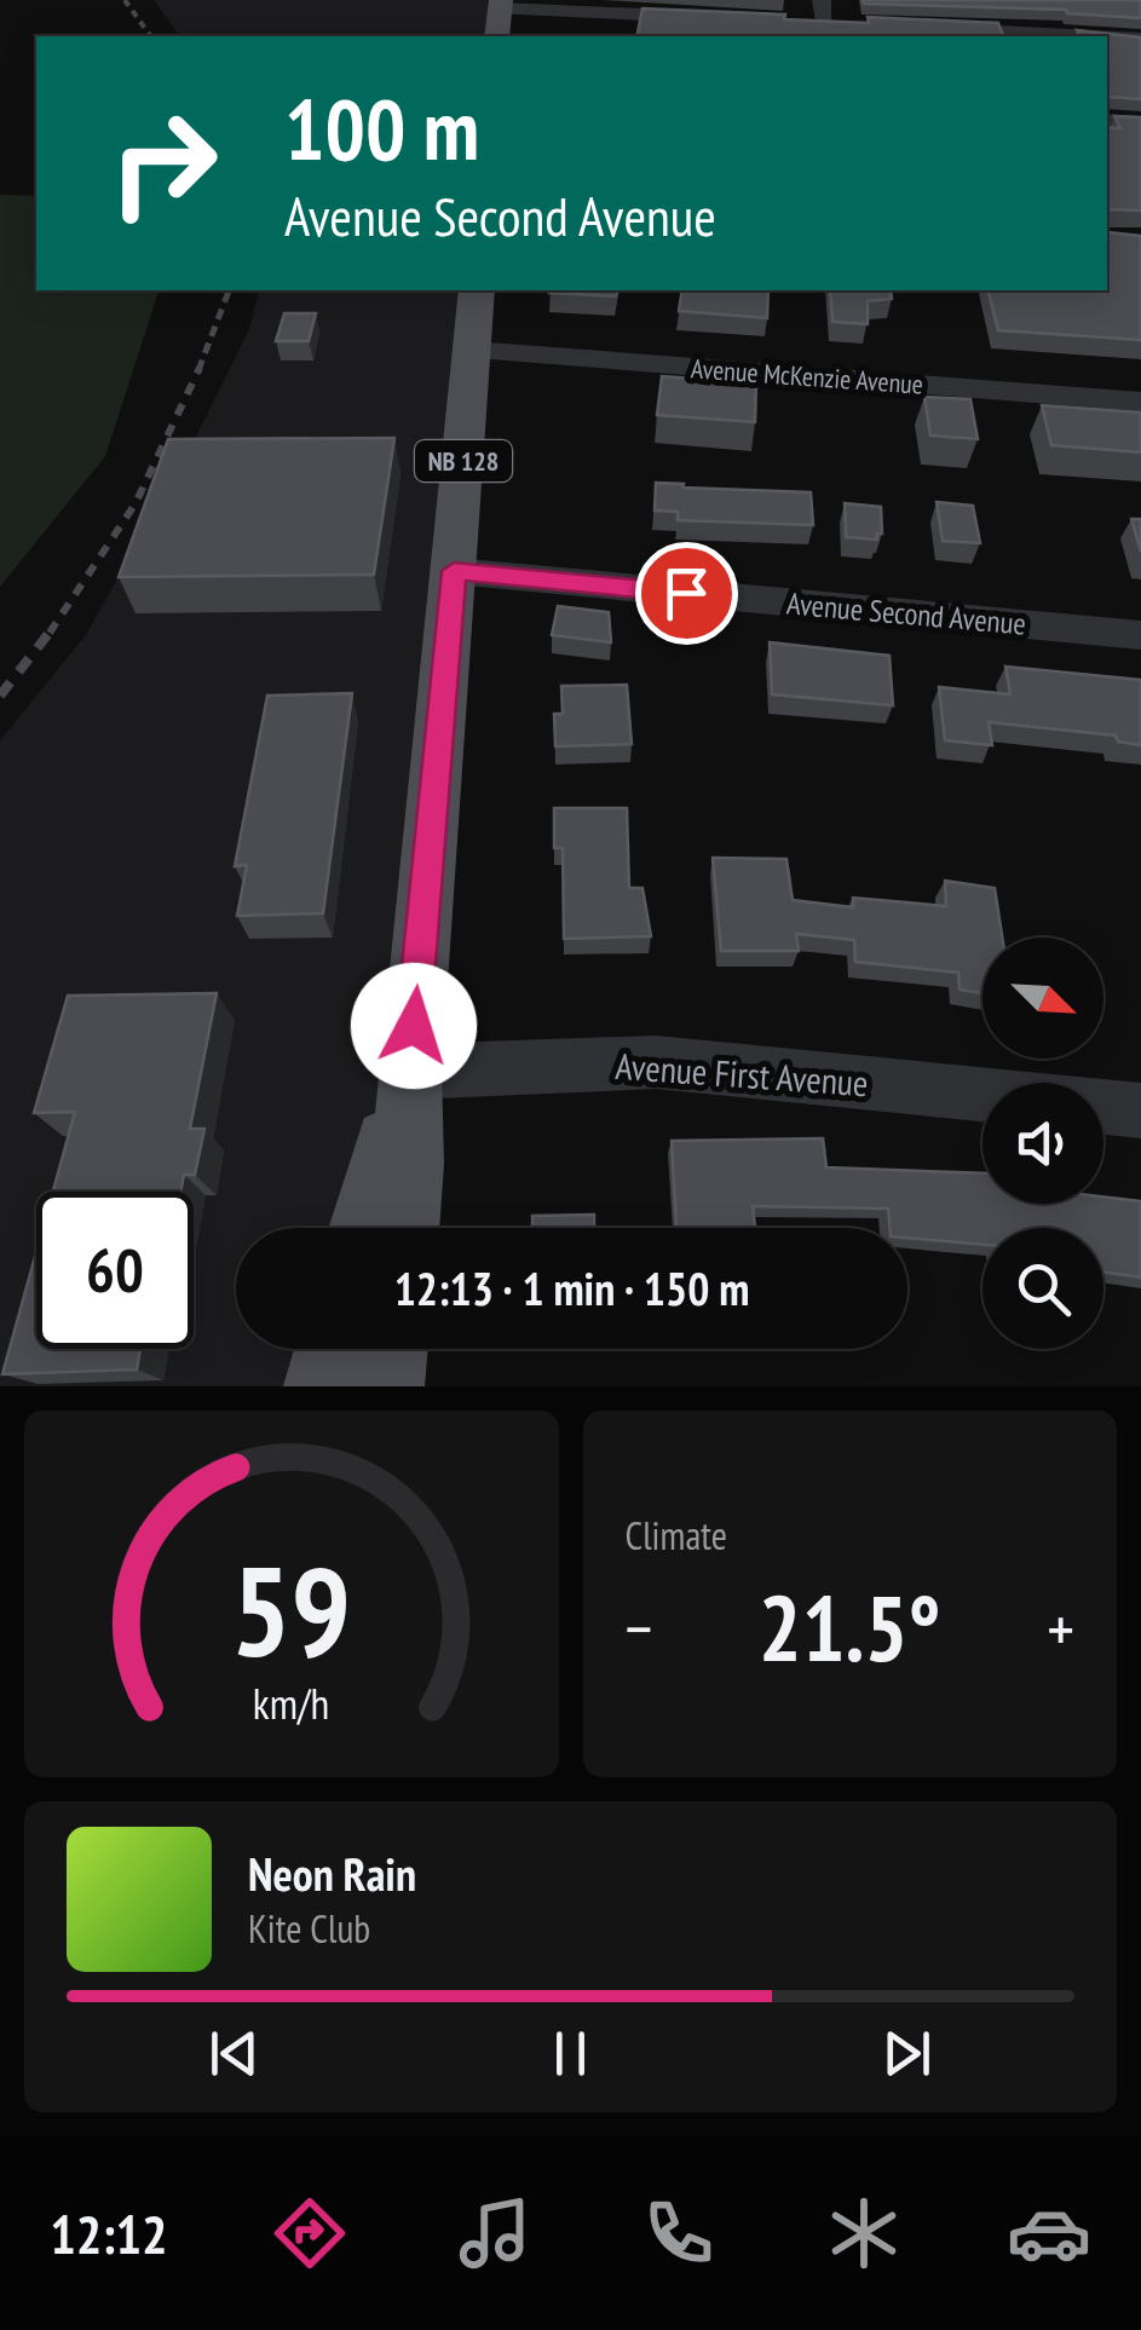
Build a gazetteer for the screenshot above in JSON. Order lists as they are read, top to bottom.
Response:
{
  "streets": {
    "main road": ["NB 128"],
    "street": ["Avenue McKenzie Avenue", "Avenue Second Avenue", "Avenue First Avenue"]
  },
  "crossings": [
    ["Avenue McKenzie Avenue", "NB 128"],
    ["NB 128", "Avenue Second Avenue"],
    ["NB 128", "Avenue First Avenue"]
  ],
  "north": "bottom right",
  "page": {
    "turn": ["100 m", "Avenue Second Avenue"],
    "limit": "60",
    "trip": "12:13 · 1 min · 150 m",
    "tile": "Climate",
    "heat": ["−", "21.5°", "+"],
    "song": ["Neon Rain", "Kite Club"],
    "tabs": "12:12",
    "gauge": ["59", "km/h"]
  }
}
